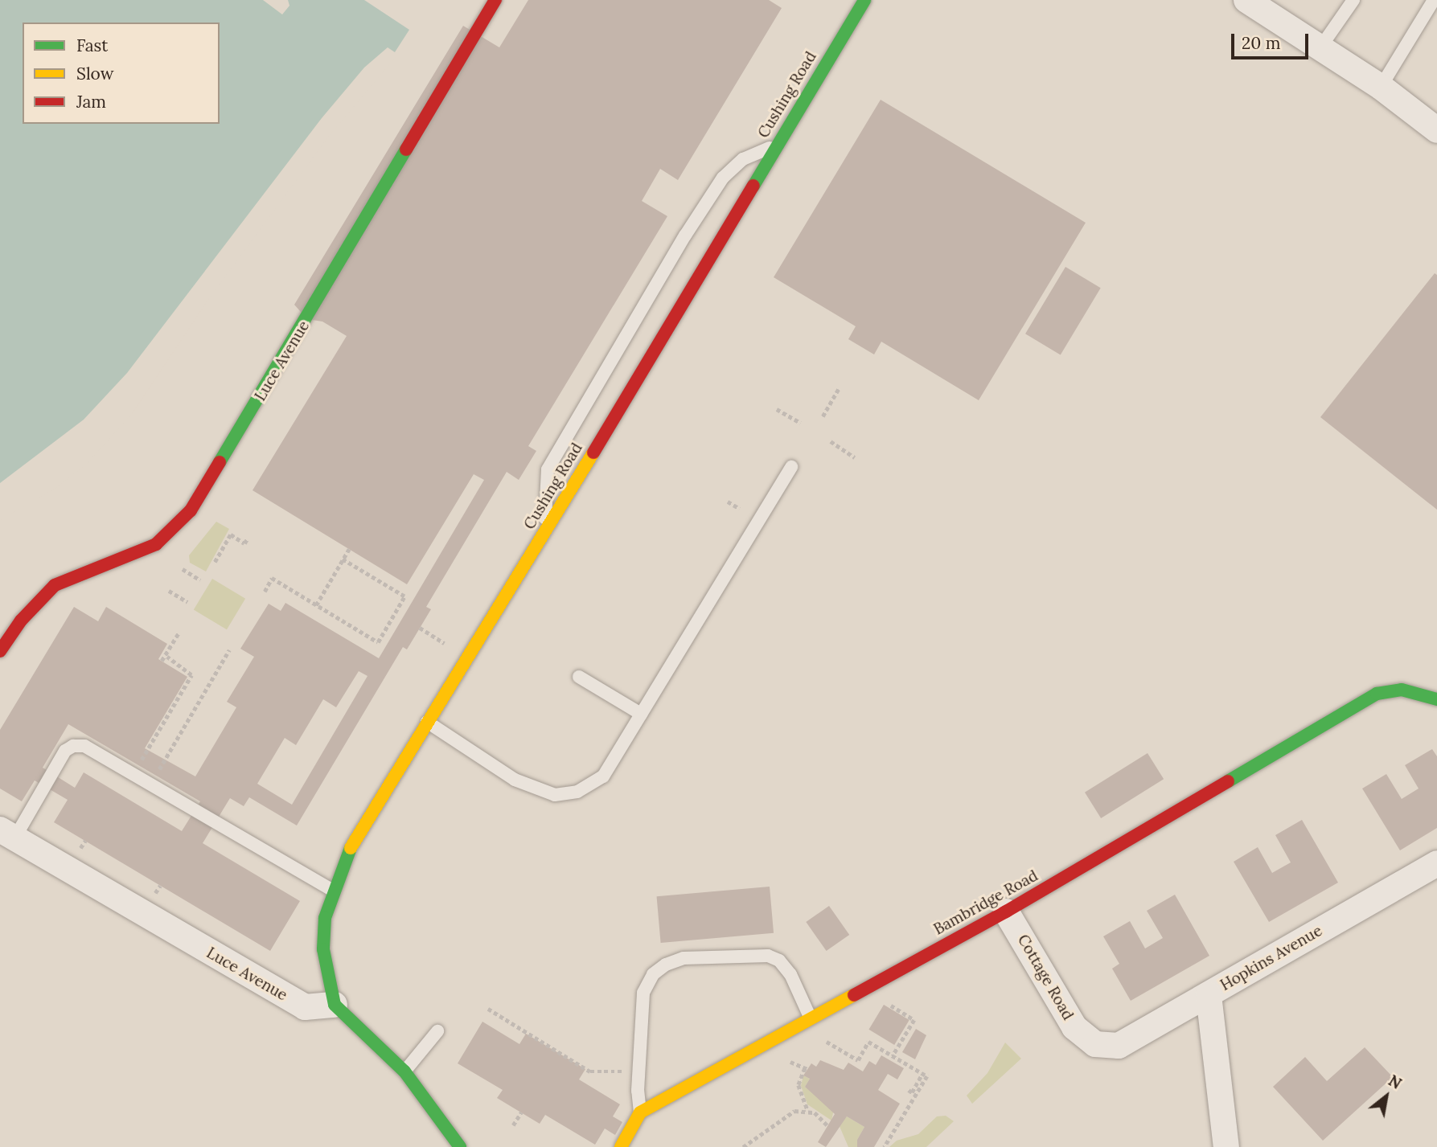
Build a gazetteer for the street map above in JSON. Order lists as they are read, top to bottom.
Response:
{
  "streets": {
    "street": [
      "Cushing Road",
      "Luce Avenue",
      "Bambridge Road",
      "Hopkins Avenue",
      "Cottage Road"
    ]
  },
  "crossings": [
    ["Cushing Road", "Luce Avenue"],
    ["Bambridge Road", "Cottage Road"],
    ["Hopkins Avenue", "Cottage Road"]
  ],
  "legend": ["Fast", "Slow", "Jam"],
  "scale_bar": "20 m",
  "north": "top right"
}
